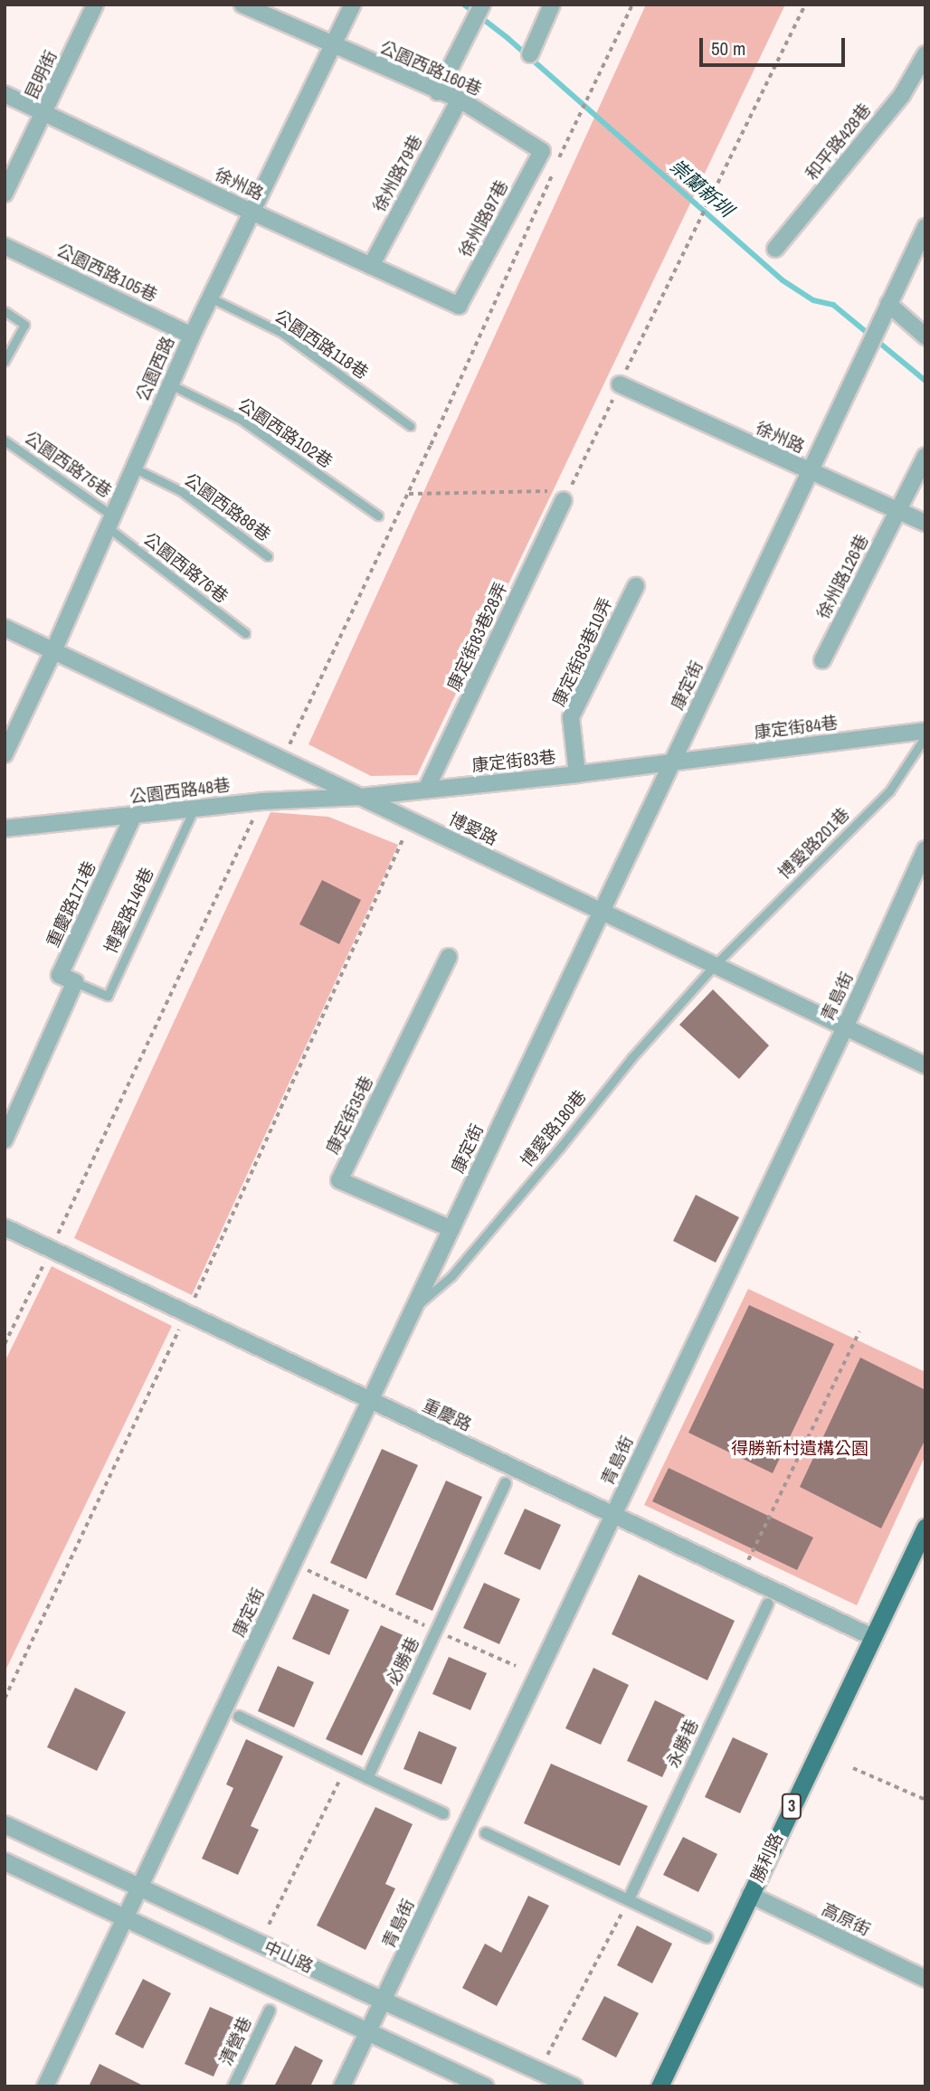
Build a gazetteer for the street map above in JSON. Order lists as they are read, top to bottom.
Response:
{
  "streets": {
    "main road": ["3", "勝利路"],
    "street": [
      "公園西路160巷",
      "昆明街",
      "和平路428巷",
      "徐州路79巷",
      "徐州路",
      "徐州路97巷",
      "公園西路105巷",
      "公園西路",
      "徐州路126巷",
      "康定街83巷28弄",
      "康定街83巷10弄",
      "康定街",
      "康定街84巷",
      "康定街83巷",
      "公園西路48巷",
      "博愛路",
      "重慶路171巷",
      "青島街",
      "康定街35巷",
      "重慶路",
      "必勝巷",
      "永勝巷",
      "高原街",
      "中山路",
      "清營巷"
    ],
    "lane": [
      "公園西路118巷",
      "公園西路102巷",
      "公園西路75巷",
      "公園西路88巷",
      "公園西路76巷",
      "博愛路201巷",
      "博愛路146巷",
      "博愛路180巷"
    ]
  },
  "crossings": [
    ["公園西路160巷", "徐州路79巷"],
    ["公園西路160巷", "徐州路97巷"],
    ["公園西路160巷", "公園西路"],
    ["昆明街", "徐州路"],
    ["徐州路79巷", "徐州路"],
    ["徐州路", "徐州路97巷"],
    ["徐州路", "公園西路"],
    ["徐州路", "徐州路126巷"],
    ["徐州路", "康定街"],
    ["公園西路105巷", "公園西路"],
    ["公園西路118巷", "公園西路"],
    ["公園西路", "公園西路102巷"],
    ["公園西路", "公園西路75巷"],
    ["公園西路", "公園西路88巷"],
    ["公園西路", "公園西路76巷"],
    ["公園西路", "博愛路"],
    ["公園西路75巷", "公園西路76巷"],
    ["康定街83巷28弄", "康定街83巷"],
    ["康定街83巷10弄", "康定街83巷"],
    ["康定街", "康定街84巷"],
    ["康定街", "康定街83巷"],
    ["康定街", "博愛路"],
    ["康定街", "康定街35巷"],
    ["康定街", "博愛路180巷"],
    ["康定街", "重慶路"],
    ["康定街", "中山路"],
    ["康定街84巷", "康定街83巷"],
    ["康定街83巷", "公園西路48巷"],
    ["康定街83巷", "博愛路"],
    ["公園西路48巷", "博愛路"],
    ["公園西路48巷", "重慶路171巷"],
    ["公園西路48巷", "博愛路146巷"],
    ["博愛路", "博愛路201巷"],
    ["博愛路", "青島街"],
    ["博愛路", "博愛路180巷"],
    ["博愛路201巷", "博愛路180巷"],
    ["重慶路171巷", "博愛路146巷"],
    ["青島街", "重慶路"],
    ["青島街", "中山路"],
    ["重慶路", "勝利路"],
    ["勝利路", "高原街"]
  ],
  "water": ["崇蘭新圳"],
  "parks": ["得勝新村遺構公園"],
  "scale_bar": "50 m"
}
